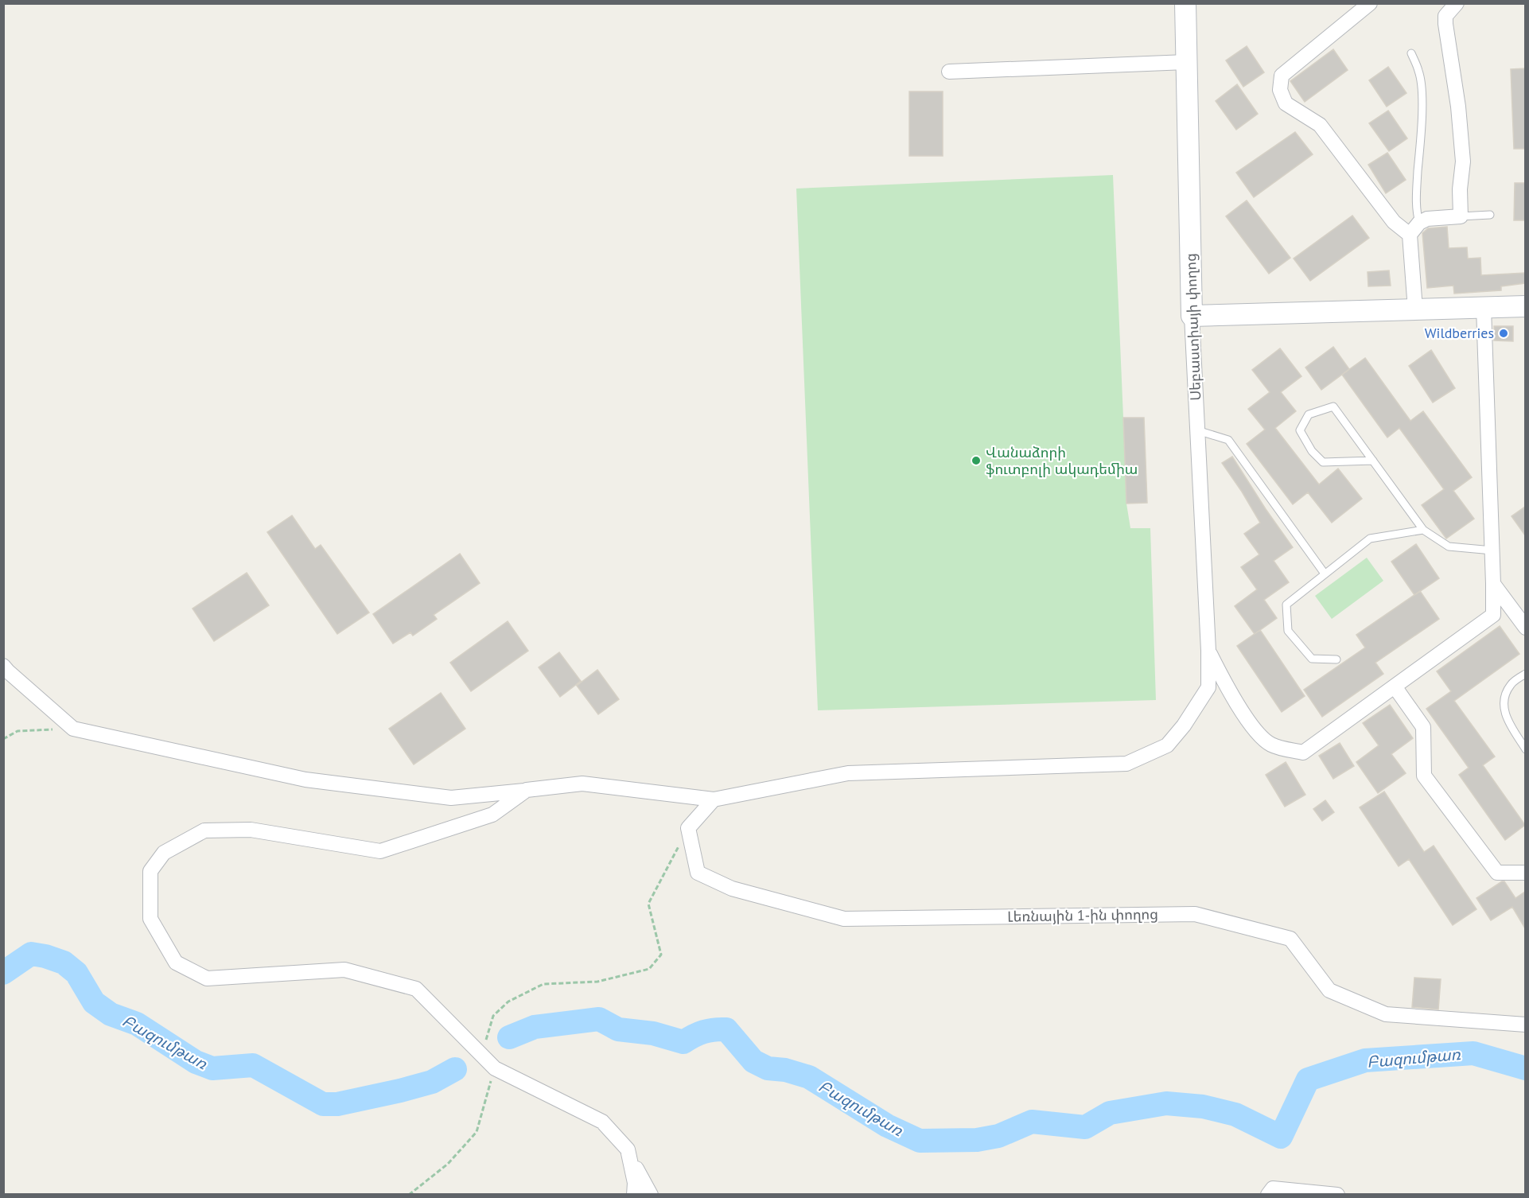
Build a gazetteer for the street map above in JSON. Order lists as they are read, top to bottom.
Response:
{
  "streets": {
    "street": ["Սեբաստիայի փողոց", "Լեռնային 1-ին փողոց"]
  },
  "water": ["Բազումթառ"],
  "places": ["Wildberries", "Վանաձորի ֆուտբոլի ակադեմիա"]
}
